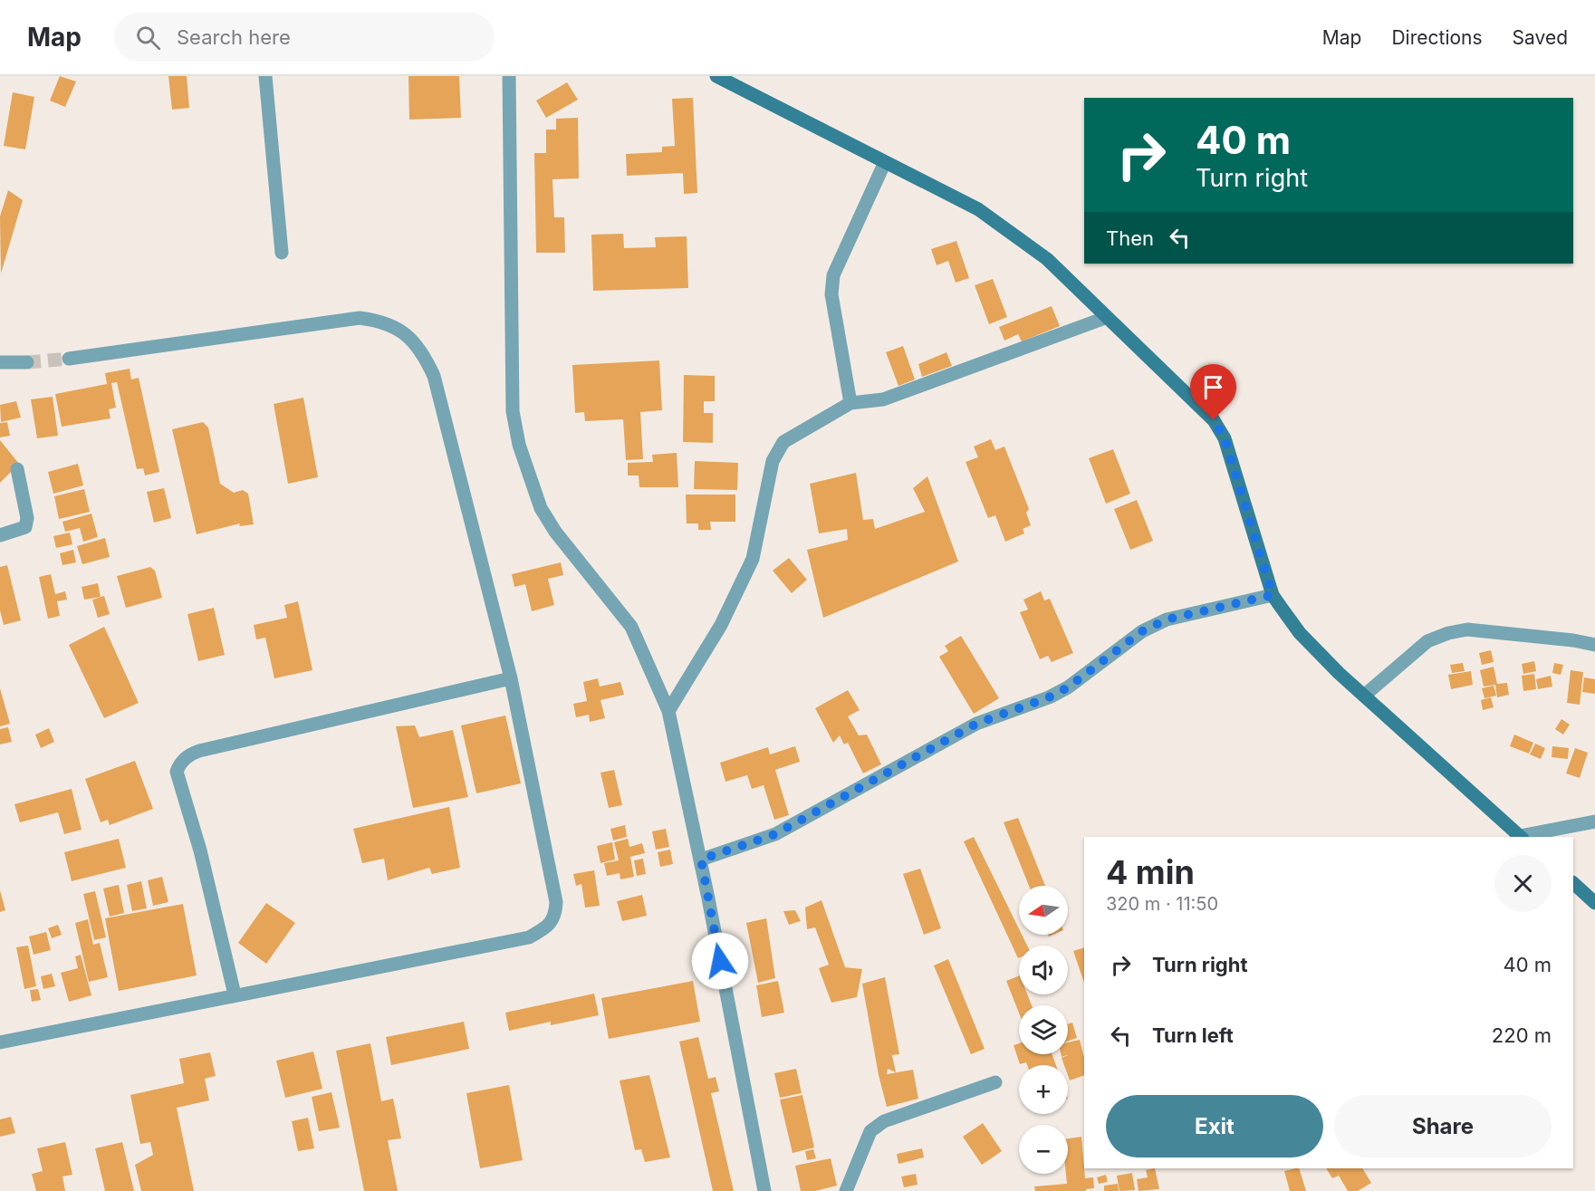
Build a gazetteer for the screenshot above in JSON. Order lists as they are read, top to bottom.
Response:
{
  "north": "left",
  "page": {
    "header": "Map",
    "search": "Search here",
    "nav": ["Map", "Directions", "Saved"],
    "turn": ["40 m", "Turn right"],
    "then": "Then",
    "heading": ["4 min", "320 m · 11:50"],
    "map_buttons": ["+", "−"],
    "list": [
      {
        "name": "Turn right",
        "value": "40 m"
      },
      {
        "name": "Turn left",
        "value": "220 m"
      }
    ],
    "buttons": ["Exit", "Share"]
  }
}
